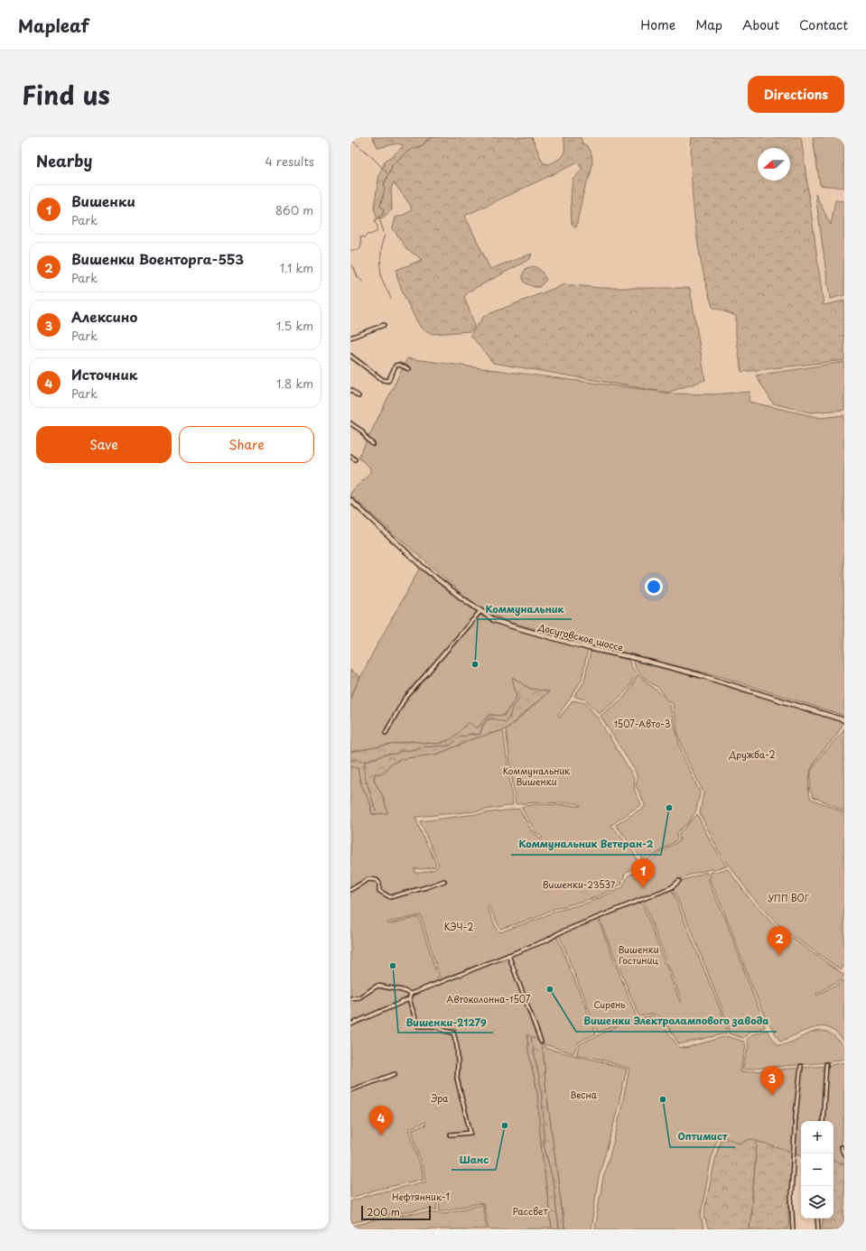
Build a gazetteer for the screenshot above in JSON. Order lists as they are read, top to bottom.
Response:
{
  "streets": {
    "main road": ["Досуговское шоссе"]
  },
  "parks": [
    "1507-Авто-3",
    "Дружба-2",
    "Коммунальник Вишенки",
    "Вишенки-23537",
    "УПП ВОГ",
    "КЭЧ-2",
    "Вишенки Гостиниц",
    "Автоколонна-1507",
    "Сирень",
    "Весна",
    "Эра",
    "Нефтянник-1",
    "Рассвет"
  ],
  "places": [
    "Коммунальник",
    "Коммунальник Ветеран-2",
    "Вишенки-21279",
    "Вишенки Электролампового завода",
    "Оптимист",
    "Шанс"
  ],
  "scale_bar": "200 m",
  "north": "left",
  "page": {
    "header": "Mapleaf",
    "nav": [
      "Home",
      "Map",
      "About",
      "Contact"
    ],
    "title": "Find us",
    "buttons": [
      "Directions",
      ["Save", "Share"]
    ],
    "heading": ["Nearby", "4 results"],
    "list": [
      {
        "mark": "1",
        "name": "Вишенки",
        "note": "Park",
        "value": "860 m"
      },
      {
        "mark": "2",
        "name": "Вишенки Военторга-553",
        "note": "Park",
        "value": "1.1 km"
      },
      {
        "mark": "3",
        "name": "Алексино",
        "note": "Park",
        "value": "1.5 km"
      },
      {
        "mark": "4",
        "name": "Источник",
        "note": "Park",
        "value": "1.8 km"
      }
    ],
    "pins": [
      "1",
      "2",
      "3",
      "4"
    ],
    "map_buttons": ["+", "−"],
    "scale": "200 m"
  }
}
